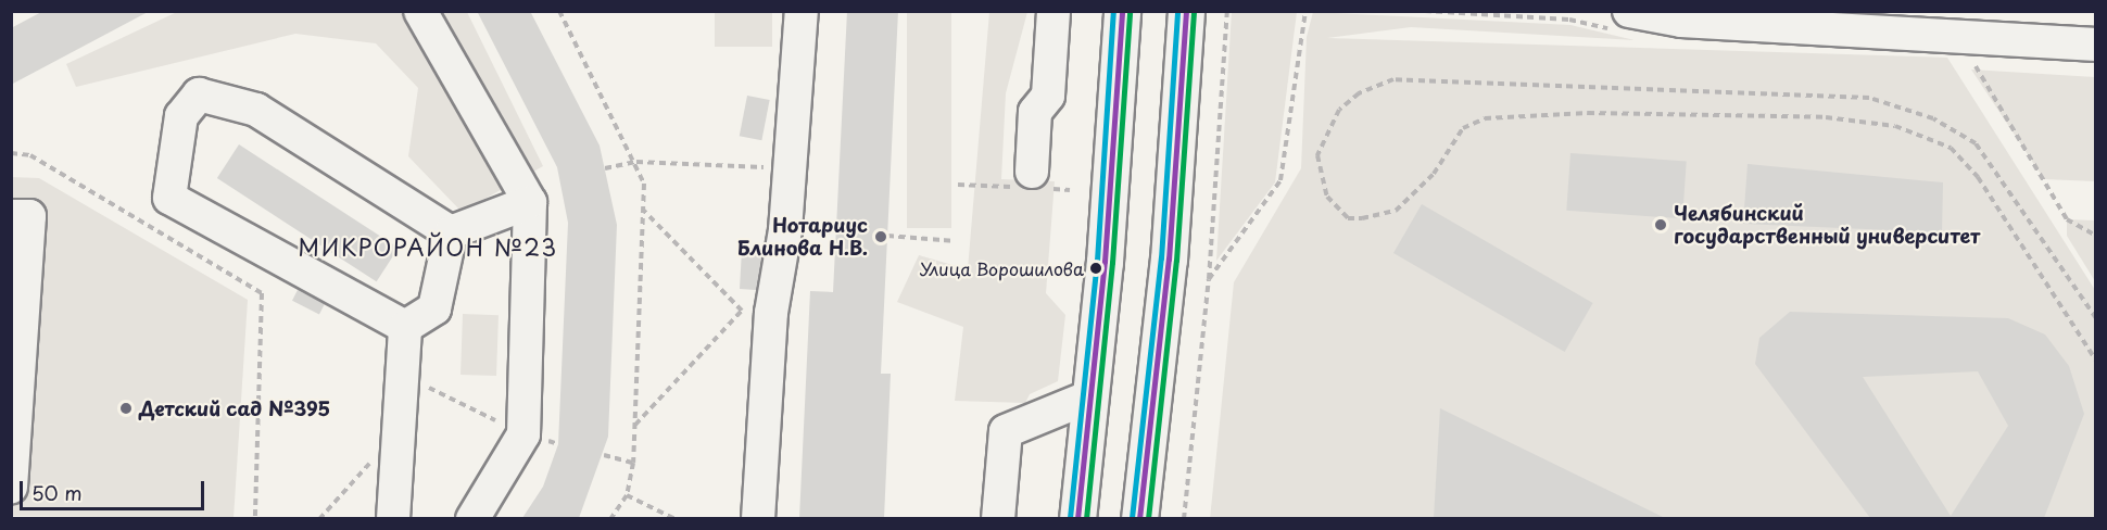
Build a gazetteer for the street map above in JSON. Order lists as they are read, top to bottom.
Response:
{
  "districts": ["МИКРОРАЙОН №23"],
  "places": [
    "Челябинский государственный университет",
    "Нотариус Блинова Н.В.",
    "Улица Ворошилова",
    "Детский сад №395"
  ],
  "scale_bar": "50 m"
}
